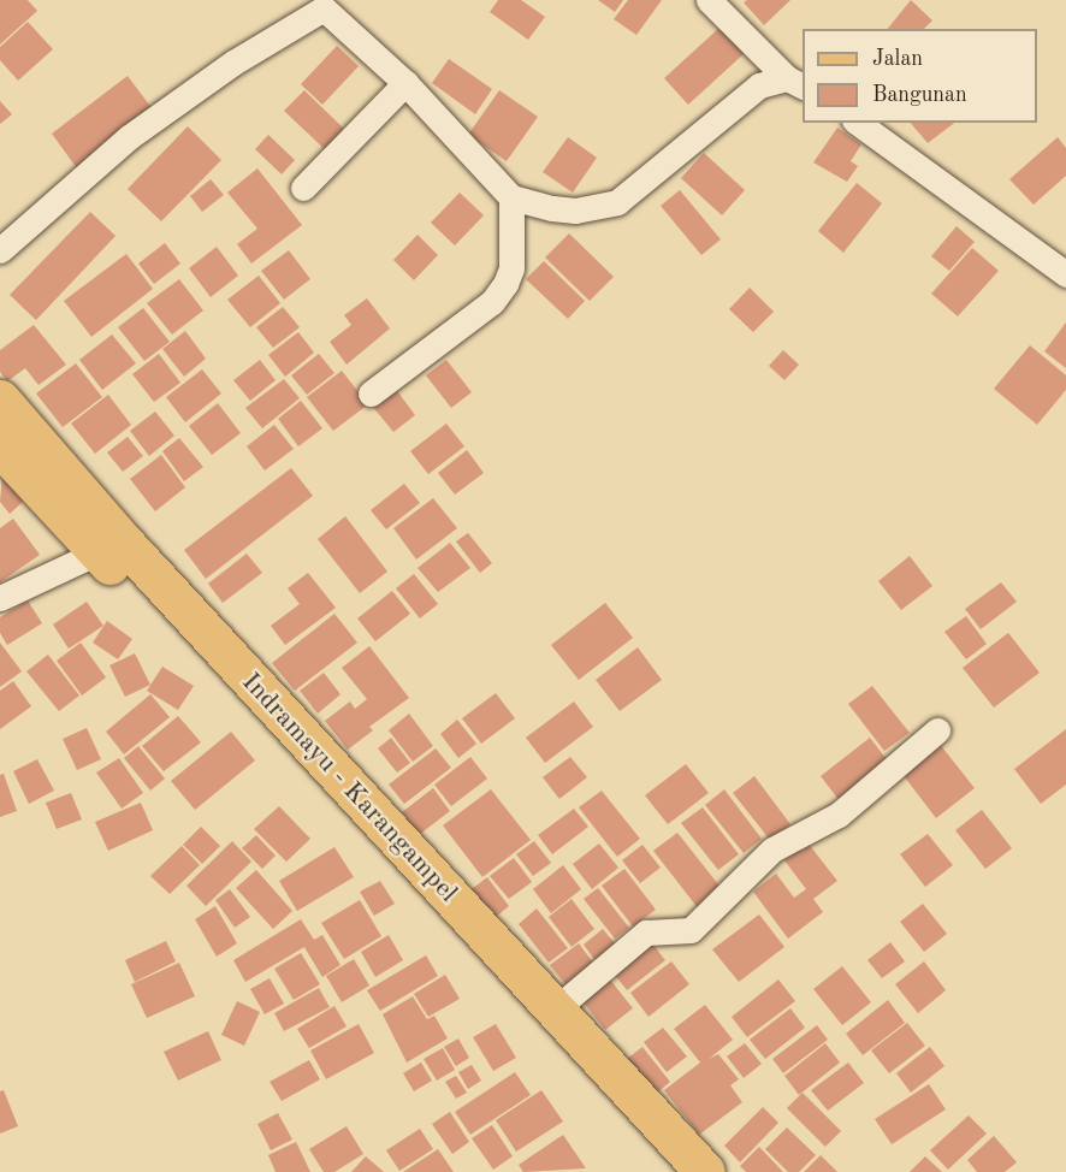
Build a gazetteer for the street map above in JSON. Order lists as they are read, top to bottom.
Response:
{
  "streets": {
    "main road": ["Indramayu - Karangampel"]
  },
  "legend": ["Jalan", "Bangunan"]
}
